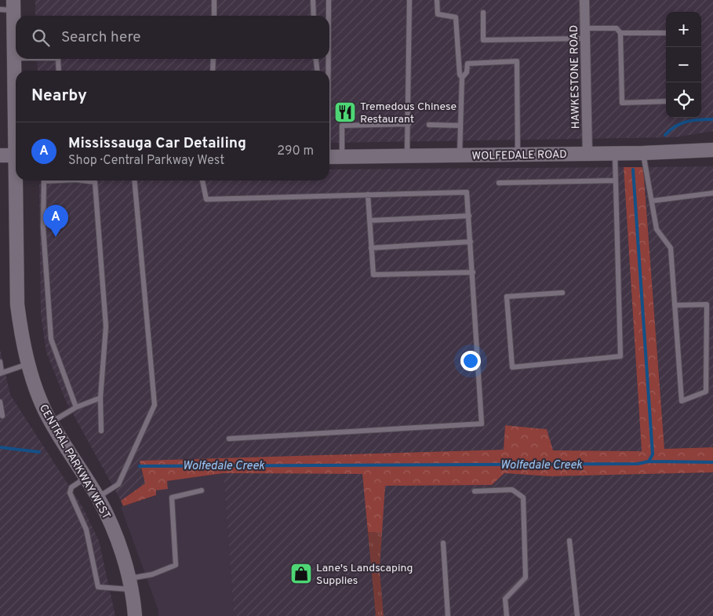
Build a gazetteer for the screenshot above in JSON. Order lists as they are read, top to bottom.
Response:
{
  "streets": {
    "street": ["HAWKESTONE ROAD", "WOLFEDALE ROAD", "CENTRAL PARKWAY WEST"]
  },
  "crossings": [
    ["HAWKESTONE ROAD", "WOLFEDALE ROAD"]
  ],
  "water": ["Wolfedale Creek"],
  "places": {
    "restaurant": ["Tremedous Chinese Restaurant"],
    "shop": ["Lane's Landscaping Supplies"]
  },
  "page": {
    "map_buttons": ["+", "−"],
    "search": "Search here",
    "heading": "Nearby",
    "list": [
      {
        "mark": "A",
        "name": "Mississauga Car Detailing",
        "note": "Shop · Central Parkway West",
        "value": "290 m"
      }
    ],
    "pins": "A"
  }
}
